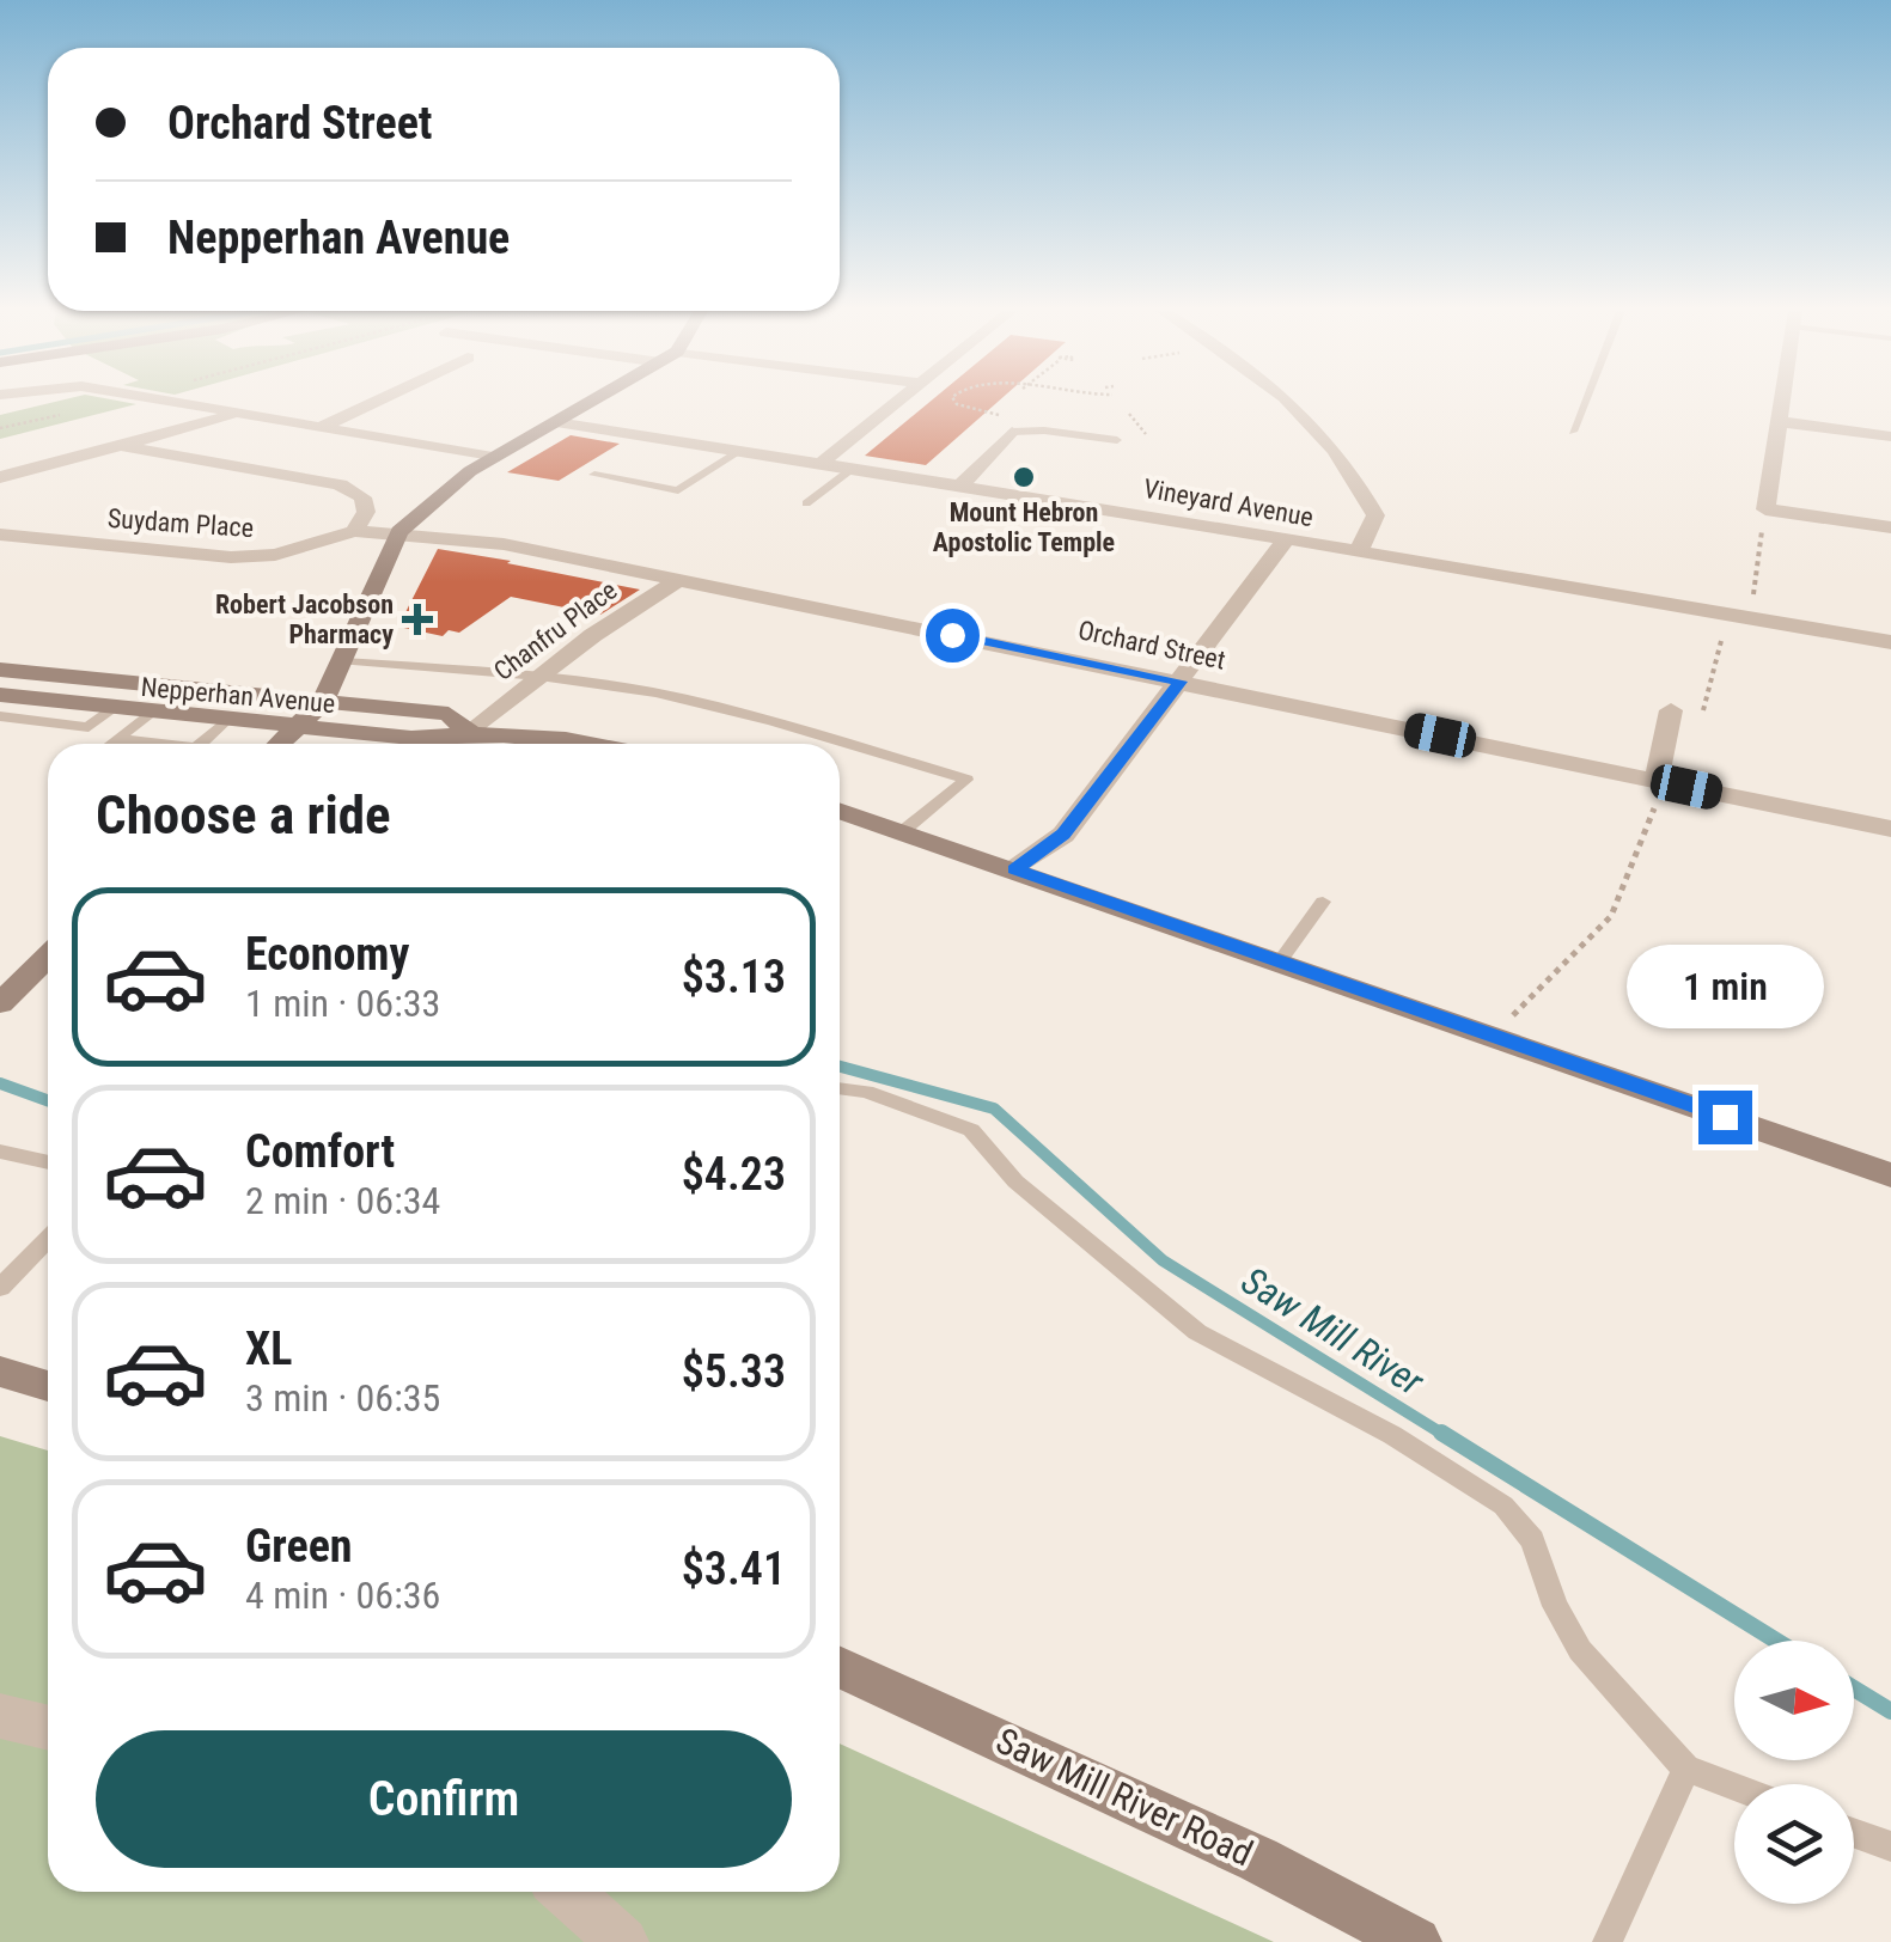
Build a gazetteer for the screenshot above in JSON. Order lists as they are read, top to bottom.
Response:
{
  "streets": {
    "main road": ["Nepperhan Avenue", "Saw Mill River Road"],
    "street": [
      "Vineyard Avenue",
      "Suydam Place",
      "Chanfru Place",
      "Orchard Street"
    ]
  },
  "crossings": [
    ["Suydam Place", "Orchard Street"],
    ["Chanfru Place", "Orchard Street"],
    ["Chanfru Place", "Nepperhan Avenue"]
  ],
  "water": ["Saw Mill River"],
  "places": {
    "other": ["Mount Hebron Apostolic Temple"],
    "health": ["Robert Jacobson Pharmacy"]
  },
  "north": "right",
  "page": {
    "banner": ["Orchard Street", "Nepperhan Avenue"],
    "heading": "Choose a ride",
    "list": [
      {
        "name": "Economy",
        "note": "1 min · 06:33",
        "value": "$3.13"
      },
      {
        "name": "Comfort",
        "note": "2 min · 06:34",
        "value": "$4.23"
      },
      {
        "name": "XL",
        "note": "3 min · 06:35",
        "value": "$5.33"
      },
      {
        "name": "Green",
        "note": "4 min · 06:36",
        "value": "$3.41"
      }
    ],
    "bubble": "1 min",
    "buttons": "Confirm"
  }
}
